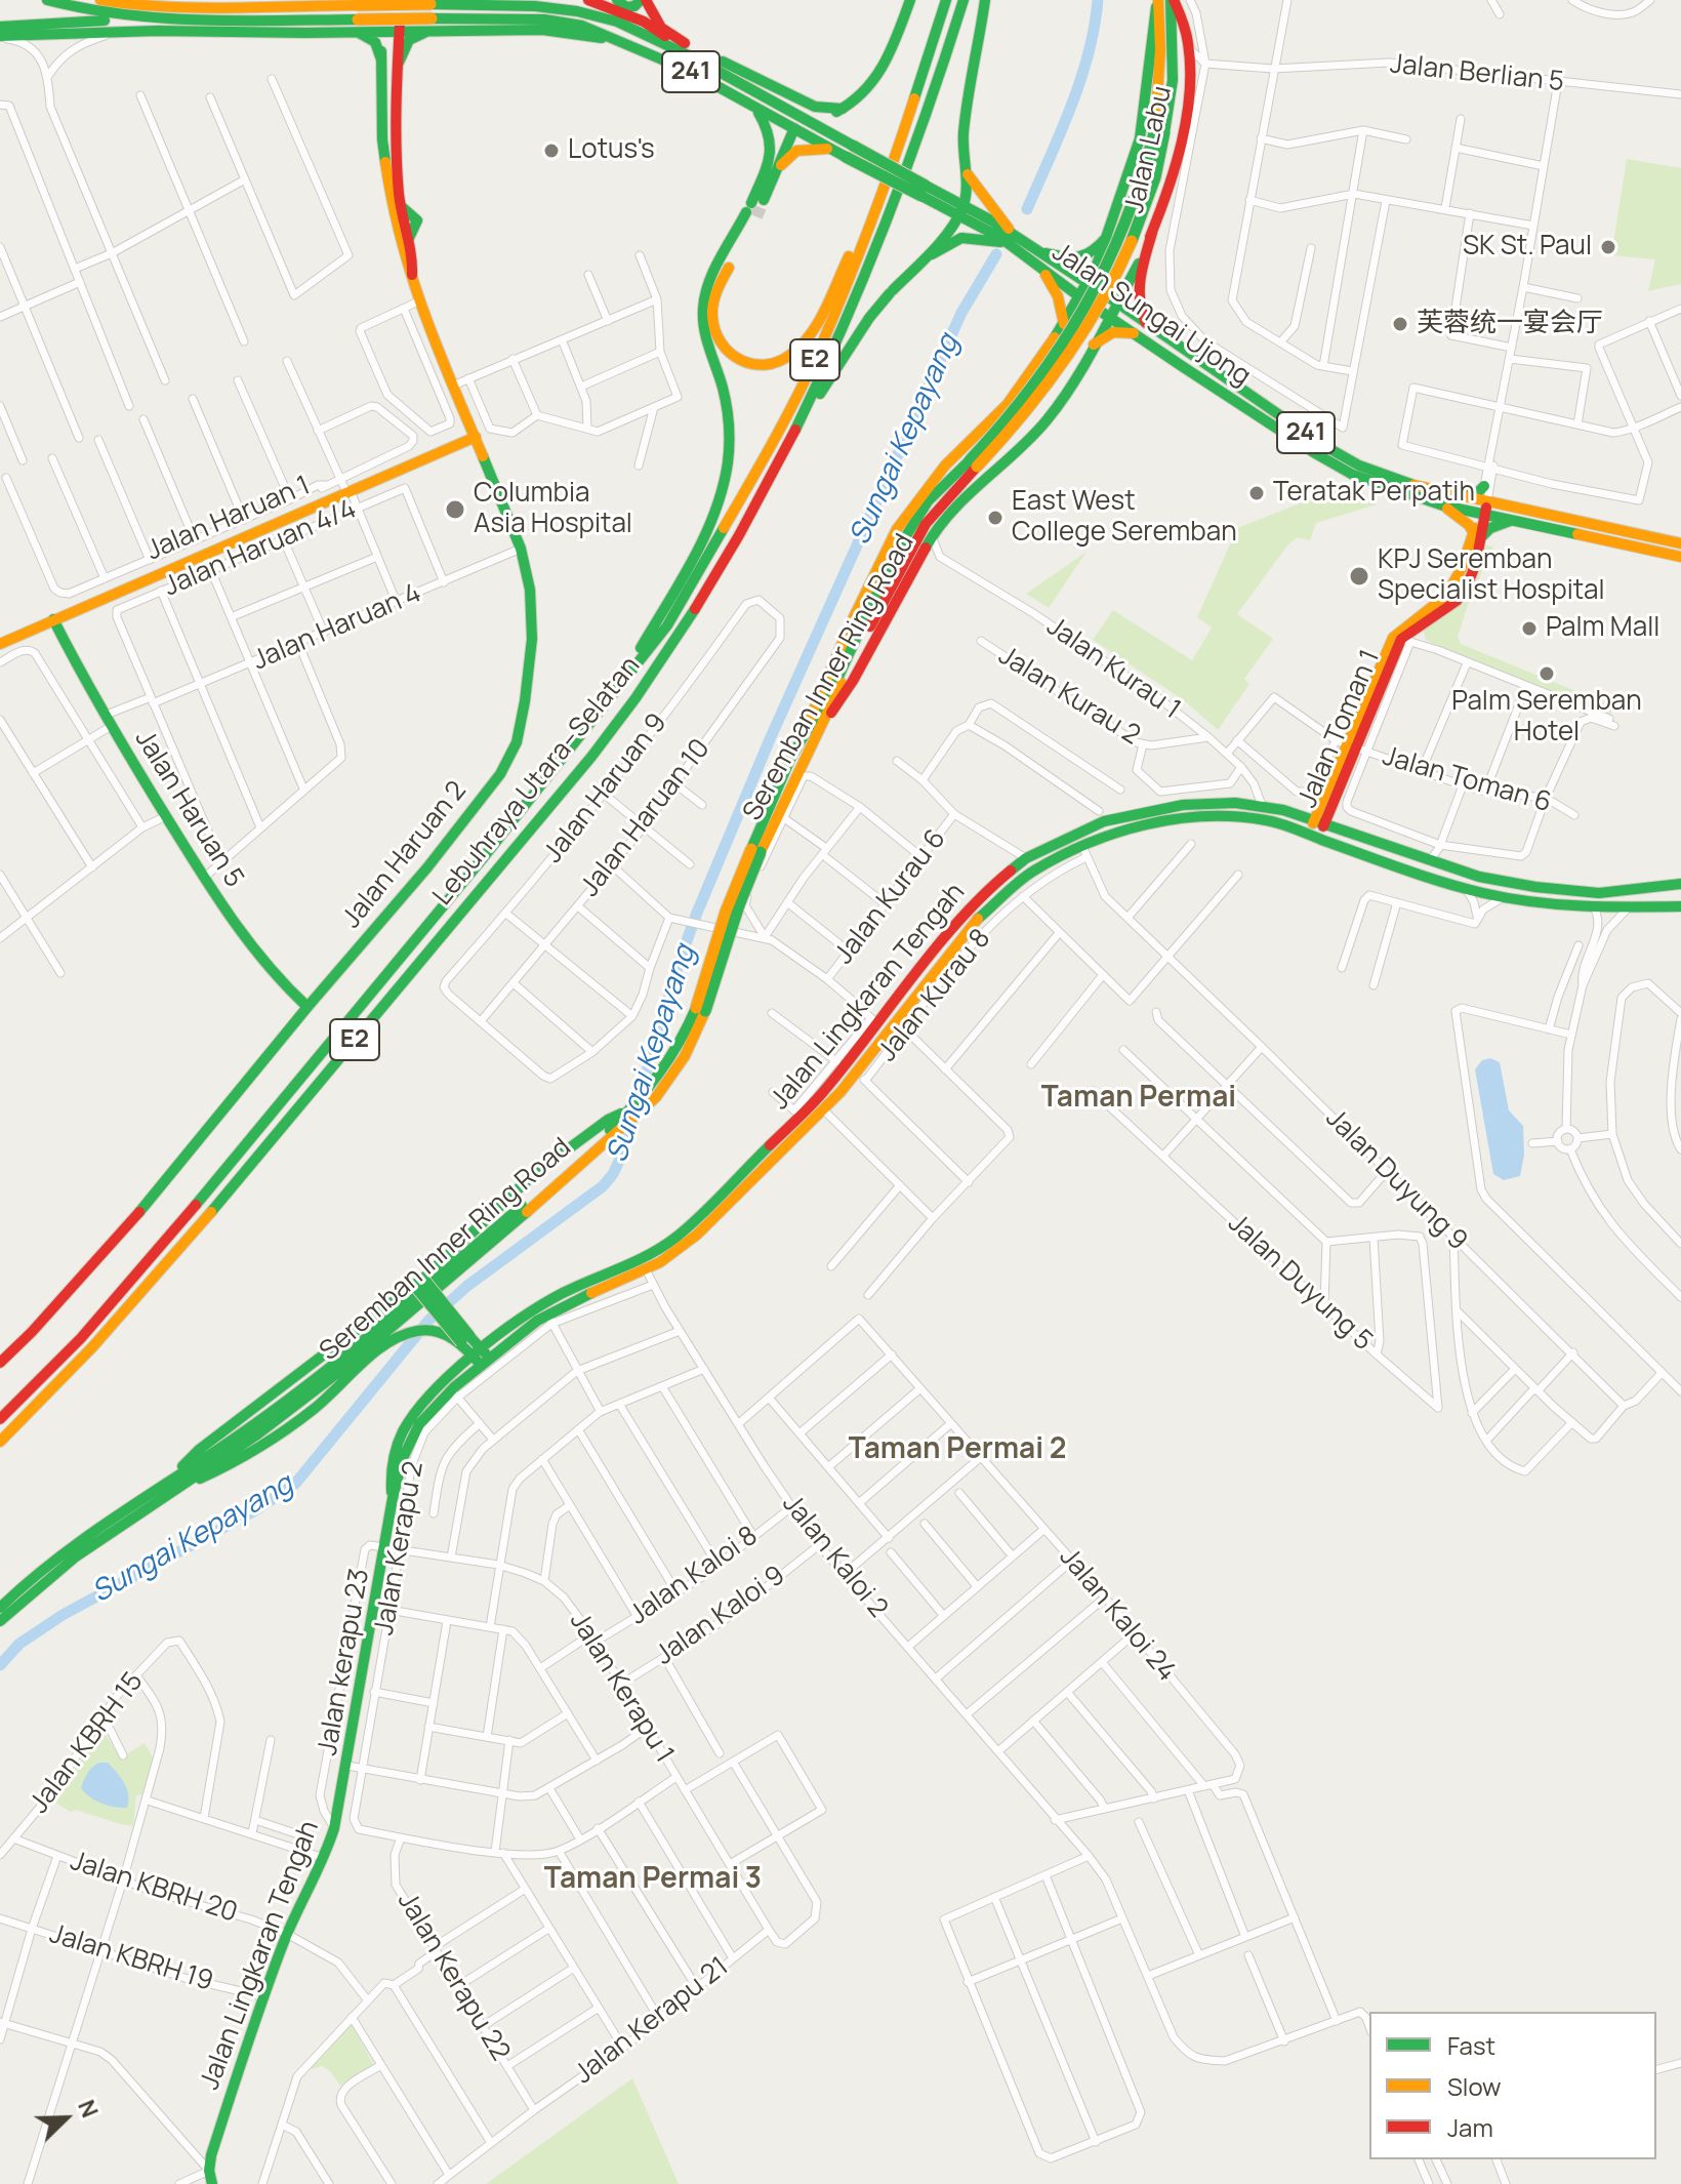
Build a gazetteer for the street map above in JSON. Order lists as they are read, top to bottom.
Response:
{
  "streets": {
    "main road": [
      "241",
      "Jalan Labu",
      "Jalan Sungai Ujong",
      "E2",
      "Jalan Haruan 1",
      "Seremban Inner Ring Road",
      "Jalan Toman 1",
      "Lebuhraya Utara–Selatan",
      "Jalan Haruan 5",
      "Jalan Haruan 2",
      "Jalan Lingkaran Tengah"
    ],
    "street": [
      "Jalan Berlian 5",
      "Jalan Haruan 4/4",
      "Jalan Haruan 4",
      "Jalan Kurau 1",
      "Jalan Kurau 2",
      "Jalan Toman 6",
      "Jalan Haruan 9",
      "Jalan Haruan 10",
      "Jalan Kurau 6",
      "Jalan Kurau 8",
      "Jalan Duyung 9",
      "Jalan Duyung 5",
      "Jalan Kerapu 2",
      "Jalan Kaloi 2",
      "Jalan Kaloi 8",
      "Jalan Kaloi 24",
      "Jalan Kaloi 9",
      "Jalan kerapu 23",
      "Jalan Kerapu 1",
      "Jalan KBRH 15",
      "Jalan KBRH 20",
      "Jalan KBRH 19",
      "Jalan Kerapu 22",
      "Jalan Kerapu 21"
    ]
  },
  "crossings": [
    ["Jalan Labu", "Jalan Sungai Ujong"],
    ["Jalan Labu", "Seremban Inner Ring Road"],
    ["Jalan Sungai Ujong", "Seremban Inner Ring Road"],
    ["Jalan Sungai Ujong", "Jalan Toman 1"],
    ["Jalan Haruan 1", "Jalan Haruan 5"],
    ["Jalan Haruan 1", "Jalan Haruan 2"],
    ["Jalan Haruan 4/4", "Jalan Haruan 4"],
    ["Jalan Haruan 4", "Jalan Haruan 5"],
    ["Jalan Haruan 4", "Jalan Haruan 2"],
    ["Jalan Kurau 1", "Jalan Kurau 2"],
    ["Jalan Kurau 1", "Jalan Lingkaran Tengah"],
    ["Jalan Toman 1", "Jalan Toman 6"],
    ["Jalan Toman 1", "Jalan Lingkaran Tengah"],
    ["Jalan Haruan 9", "Jalan Haruan 10"],
    ["Jalan Haruan 5", "Jalan Haruan 2"],
    ["Jalan Kurau 8", "Jalan Lingkaran Tengah"],
    ["Jalan Kurau 8", "Jalan Duyung 9"],
    ["Jalan Lingkaran Tengah", "Jalan Duyung 9"],
    ["Jalan Lingkaran Tengah", "Jalan Kerapu 2"],
    ["Jalan Lingkaran Tengah", "Jalan Kaloi 2"],
    ["Jalan Lingkaran Tengah", "Jalan kerapu 23"],
    ["Jalan Lingkaran Tengah", "Jalan Kerapu 1"],
    ["Jalan Lingkaran Tengah", "Jalan KBRH 20"],
    ["Jalan Lingkaran Tengah", "Jalan KBRH 19"],
    ["Jalan Kerapu 2", "Jalan Kaloi 2"],
    ["Jalan Kerapu 2", "Jalan Kerapu 1"],
    ["Jalan Kerapu 2", "Jalan Kerapu 22"],
    ["Jalan Kaloi 2", "Jalan Kaloi 8"],
    ["Jalan Kaloi 2", "Jalan Kaloi 24"],
    ["Jalan Kaloi 2", "Jalan Kaloi 9"],
    ["Jalan Kaloi 8", "Jalan Kerapu 1"],
    ["Jalan Kaloi 9", "Jalan Kerapu 1"],
    ["Jalan kerapu 23", "Jalan Kerapu 1"],
    ["Jalan Kerapu 1", "Jalan Kerapu 21"],
    ["Jalan KBRH 15", "Jalan KBRH 20"],
    ["Jalan Kerapu 22", "Jalan Kerapu 21"]
  ],
  "districts": ["Taman Permai", "Taman Permai 2", "Taman Permai 3"],
  "water": ["Sungai Kepayang"],
  "places": [
    "Lotus's",
    "SK St. Paul",
    "芙蓉统一宴会厅",
    "Teratak Perpatih",
    "Columbia Asia Hospital",
    "East West College Seremban",
    "KPJ Seremban Specialist Hospital",
    "Palm Mall",
    "Palm Seremban Hotel"
  ],
  "legend": ["Fast", "Slow", "Jam"],
  "north": "top right"
}
